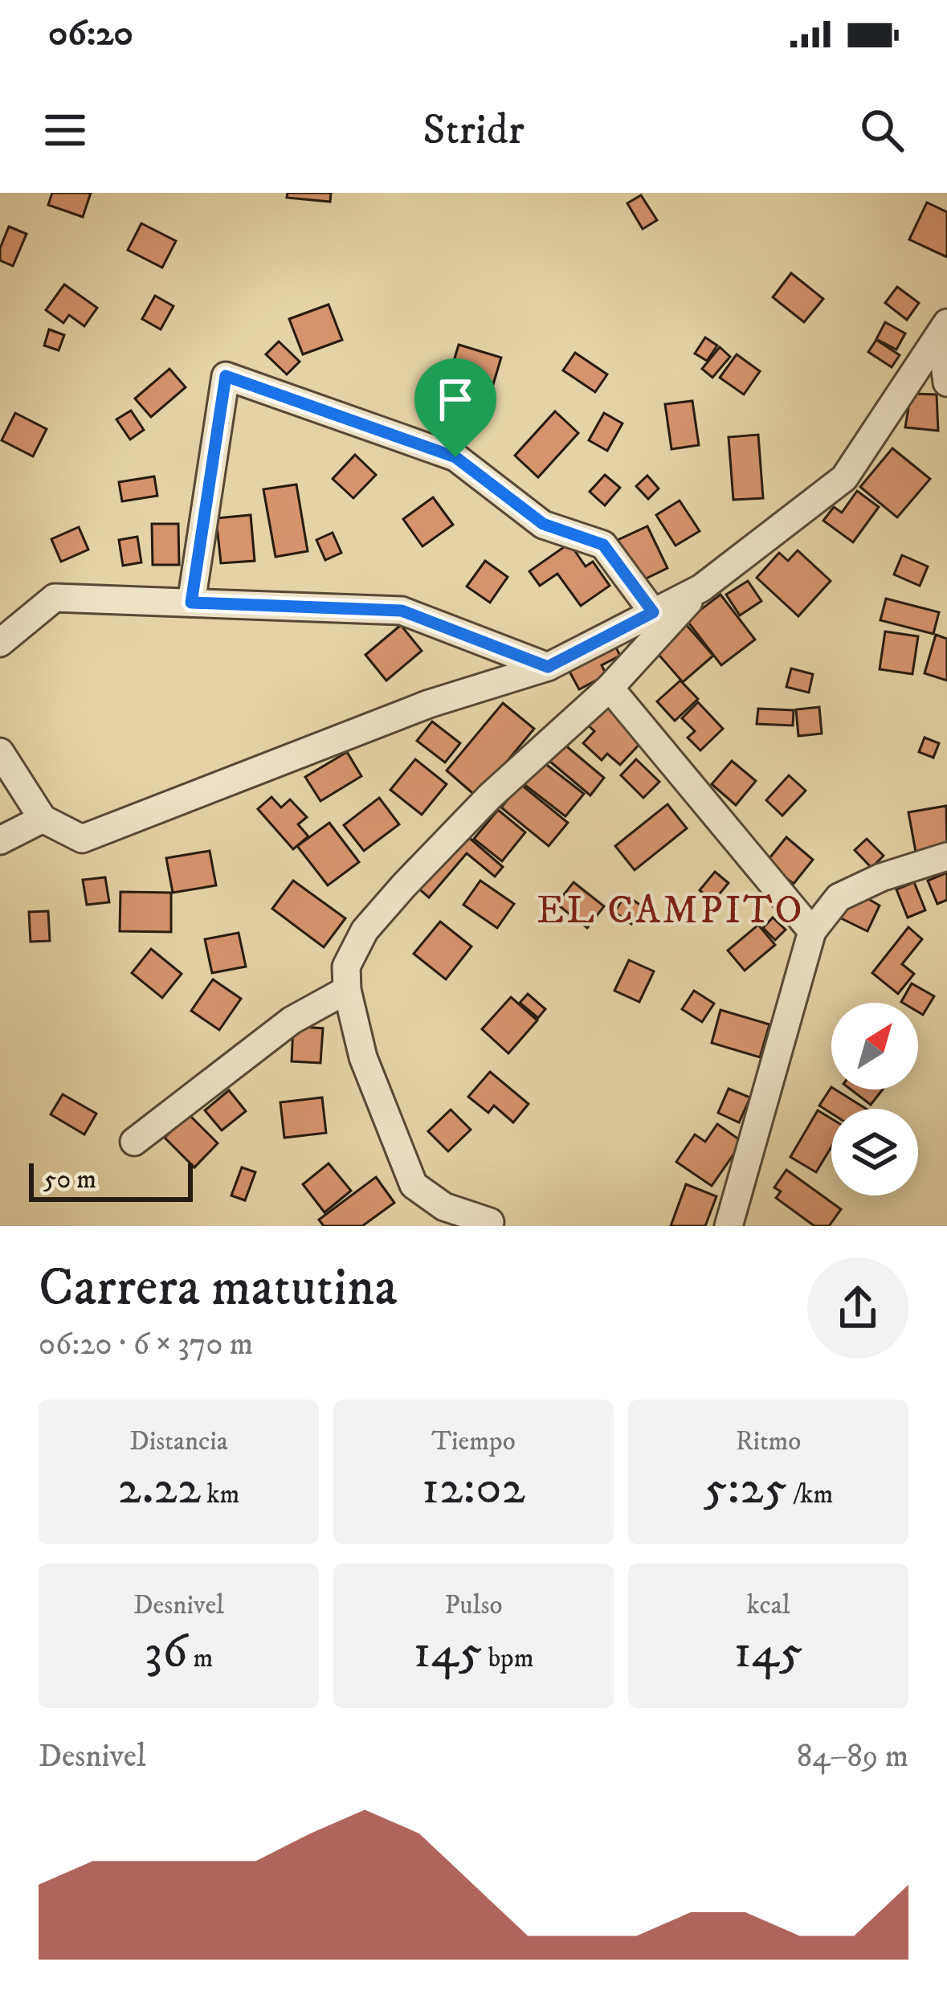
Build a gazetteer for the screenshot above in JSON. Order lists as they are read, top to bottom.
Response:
{
  "districts": ["EL CAMPITO"],
  "scale_bar": "50 m",
  "north": "top right",
  "page": {
    "status": "06:20",
    "header": "Stridr",
    "scale": "50 m",
    "heading": ["Carrera matutina", "06:20 · 6 × 370 m"],
    "stats": [
      ["Distancia", "2.22 km"],
      ["Tiempo", "12:02"],
      ["Ritmo", "5:25 /km"],
      ["Desnivel", "36 m"],
      ["Pulso", "145 bpm"],
      ["kcal", "145"]
    ],
    "chart": ["Desnivel", "84–89 m"]
  }
}
